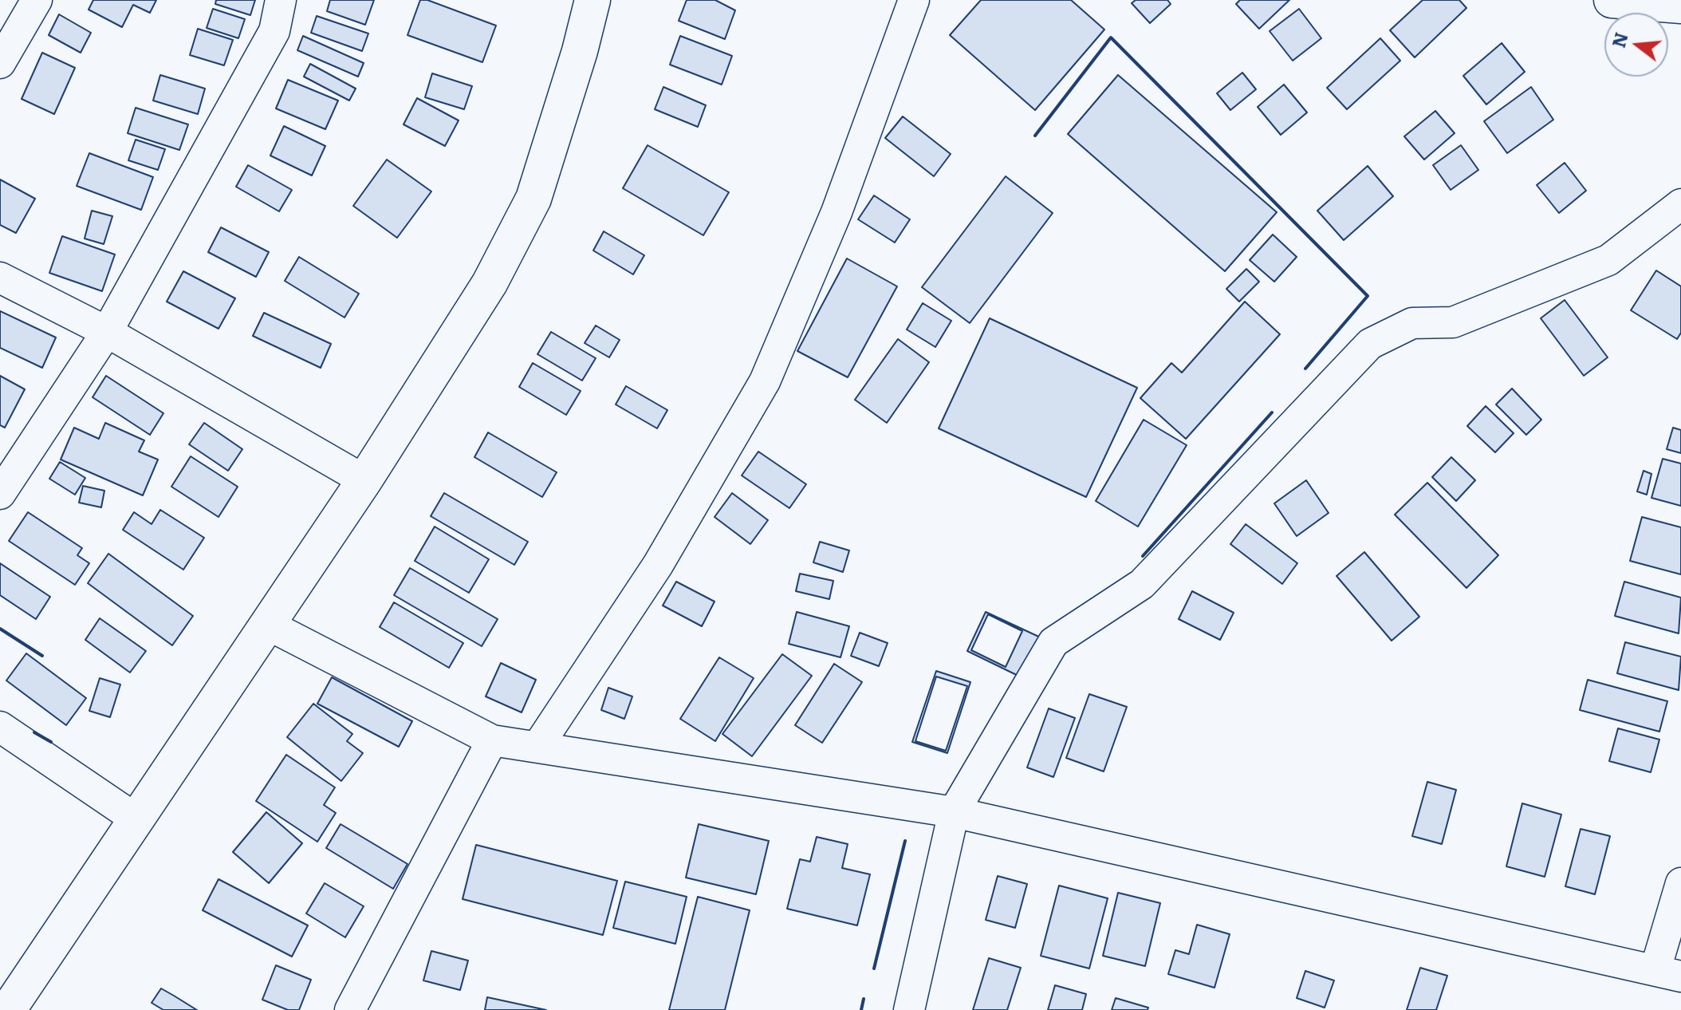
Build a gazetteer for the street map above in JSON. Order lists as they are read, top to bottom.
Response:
{
  "north": "left"
}
